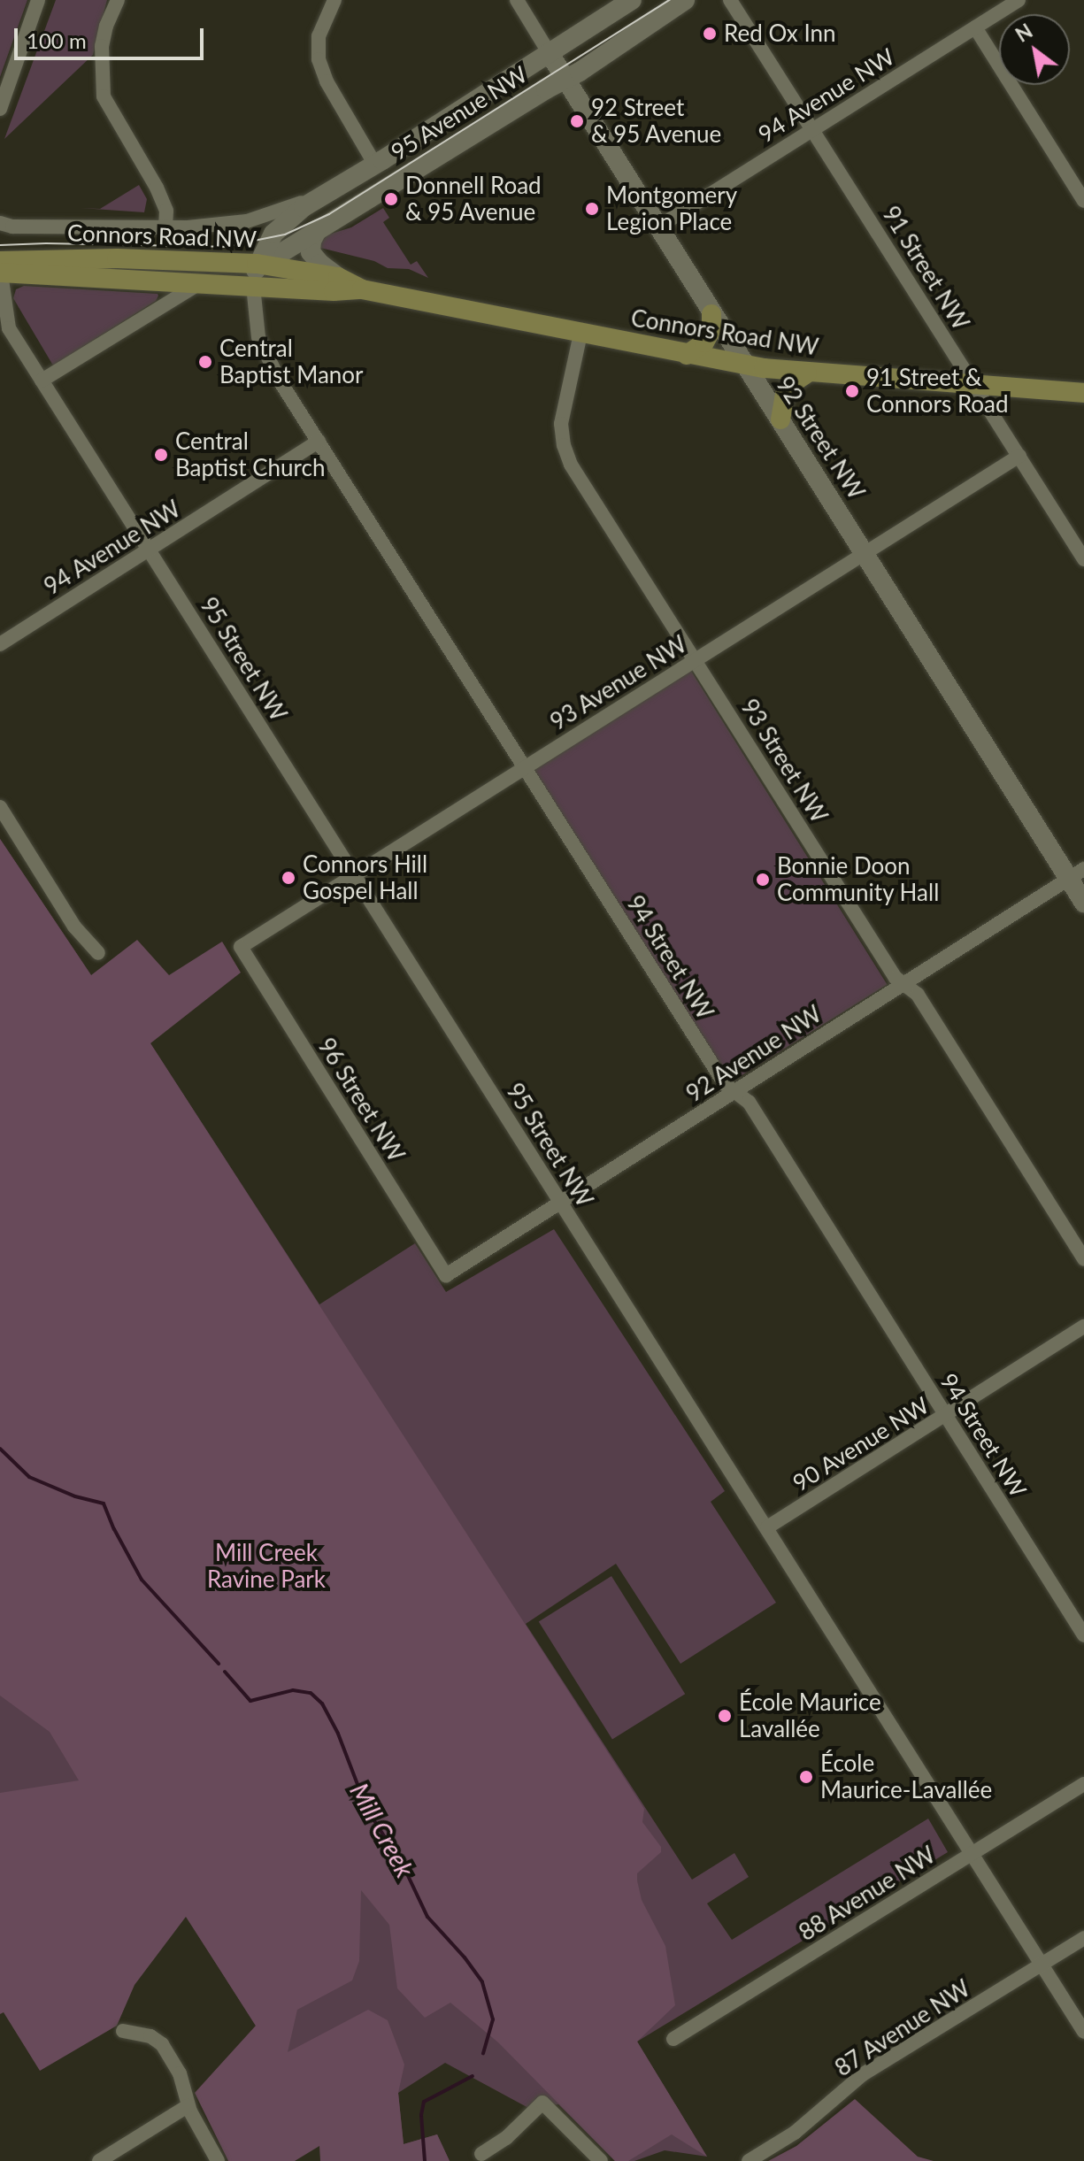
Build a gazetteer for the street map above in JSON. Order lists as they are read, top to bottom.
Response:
{
  "streets": {
    "main road": ["Connors Road NW"],
    "street": [
      "94 Avenue NW",
      "95 Avenue NW",
      "91 Street NW",
      "92 Street NW",
      "95 Street NW",
      "93 Avenue NW",
      "93 Street NW",
      "94 Street NW",
      "92 Avenue NW",
      "96 Street NW",
      "90 Avenue NW",
      "88 Avenue NW",
      "87 Avenue NW"
    ]
  },
  "crossings": [
    ["94 Avenue NW", "91 Street NW"],
    ["94 Avenue NW", "92 Street NW"],
    ["94 Avenue NW", "95 Street NW"],
    ["94 Avenue NW", "94 Street NW"],
    ["95 Avenue NW", "Connors Road NW"],
    ["95 Avenue NW", "92 Street NW"],
    ["95 Avenue NW", "94 Street NW"],
    ["Connors Road NW", "91 Street NW"],
    ["Connors Road NW", "92 Street NW"],
    ["Connors Road NW", "95 Street NW"],
    ["Connors Road NW", "93 Street NW"],
    ["Connors Road NW", "94 Street NW"],
    ["91 Street NW", "93 Avenue NW"],
    ["92 Street NW", "93 Avenue NW"],
    ["92 Street NW", "92 Avenue NW"],
    ["95 Street NW", "93 Avenue NW"],
    ["95 Street NW", "92 Avenue NW"],
    ["95 Street NW", "90 Avenue NW"],
    ["95 Street NW", "88 Avenue NW"],
    ["95 Street NW", "87 Avenue NW"],
    ["93 Avenue NW", "93 Street NW"],
    ["93 Avenue NW", "94 Street NW"],
    ["93 Avenue NW", "96 Street NW"],
    ["93 Street NW", "92 Avenue NW"],
    ["94 Street NW", "92 Avenue NW"],
    ["94 Street NW", "90 Avenue NW"],
    ["92 Avenue NW", "96 Street NW"]
  ],
  "water": ["Mill Creek"],
  "parks": ["Mill Creek Ravine Park"],
  "places": [
    "Red Ox Inn",
    "92 Street & 95 Avenue",
    "Donnell Road & 95 Avenue",
    "Montgomery Legion Place",
    "Central Baptist Manor",
    "91 Street & Connors Road",
    "Central Baptist Church",
    "Connors Hill Gospel Hall",
    "Bonnie Doon Community Hall",
    "École Maurice Lavallée",
    "École Maurice-Lavallée"
  ],
  "scale_bar": "100 m",
  "north": "top left"
}
